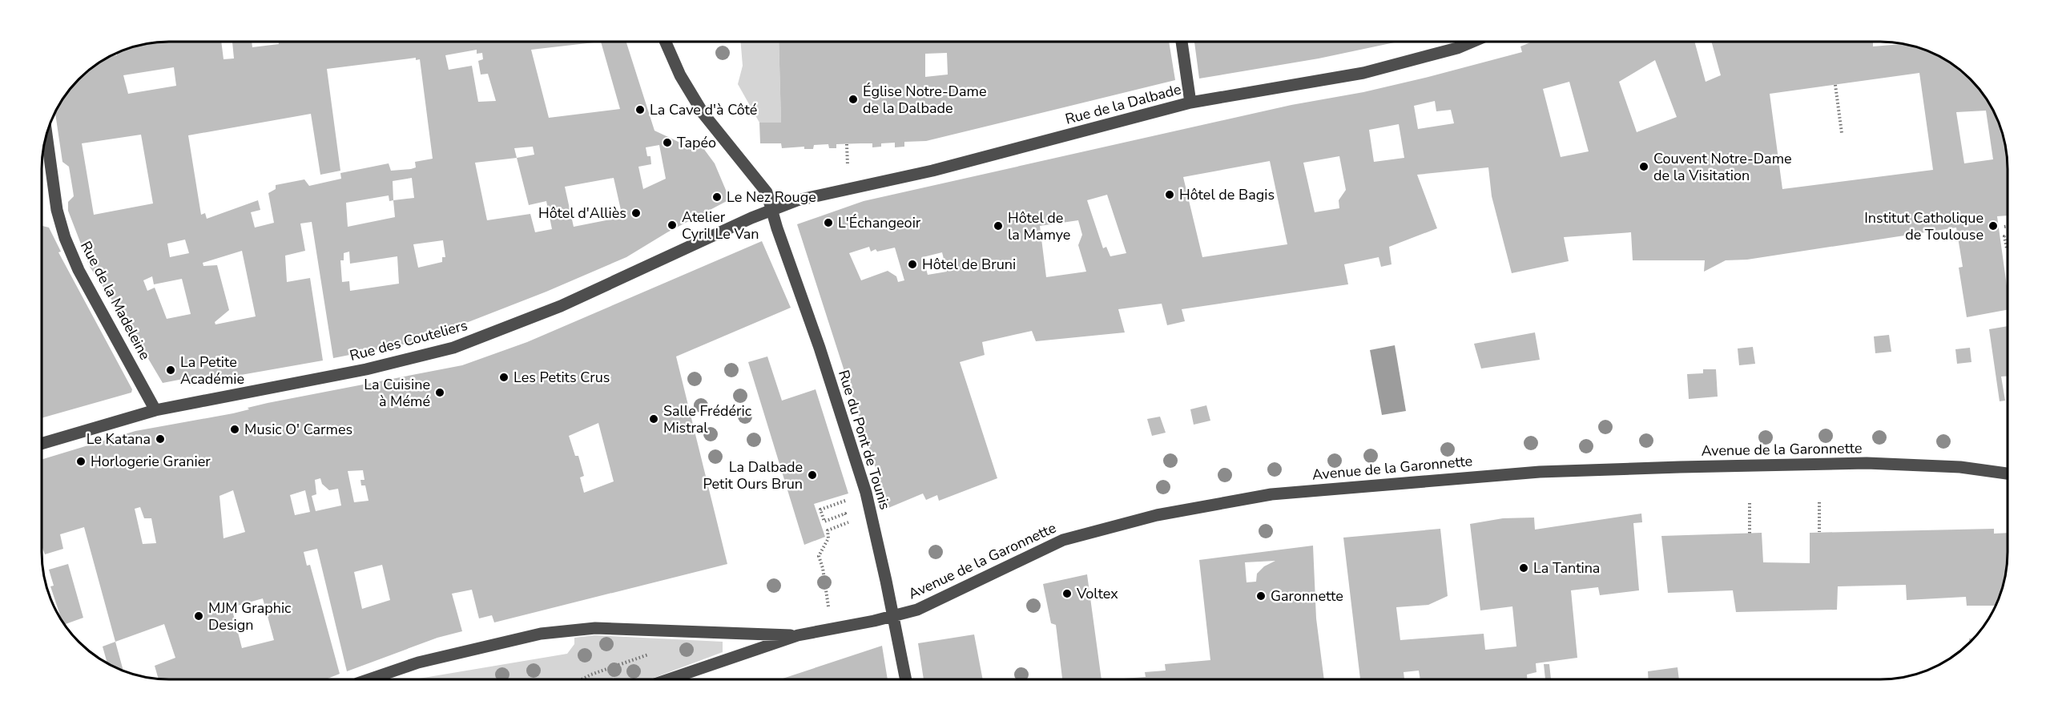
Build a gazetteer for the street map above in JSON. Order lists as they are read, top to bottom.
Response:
{
  "streets": {
    "street": [
      "Rue de la Dalbade",
      "Rue de la Madeleine",
      "Rue des Couteliers",
      "Rue du Pont de Tounis",
      "Avenue de la Garonnette"
    ]
  },
  "crossings": [
    ["Rue de la Dalbade", "Rue des Couteliers"],
    ["Rue de la Dalbade", "Rue du Pont de Tounis"],
    ["Rue de la Madeleine", "Rue des Couteliers"],
    ["Rue des Couteliers", "Rue du Pont de Tounis"]
  ],
  "places": [
    "Église Notre-Dame de la Dalbade",
    "La Cave d'à Côté",
    "Tapéo",
    "Couvent Notre-Dame de la Visitation",
    "Hôtel de Bagis",
    "Le Nez Rouge",
    "Hôtel d'Alliès",
    "L'Échangeoir",
    "Atelier Cyril Le Van",
    "Hôtel de la Mamye",
    "Institut Catholique de Toulouse",
    "Hôtel de Bruni",
    "La Petite Académie",
    "Les Petits Crus",
    "La Cuisine à Mémé",
    "Salle Frédéric Mistral",
    "Music O' Carmes",
    "Le Katana",
    "Horlogerie Granier",
    "La Dalbade Petit Ours Brun",
    "La Tantina",
    "Voltex",
    "Garonnette",
    "MJM Graphic Design"
  ]
}
